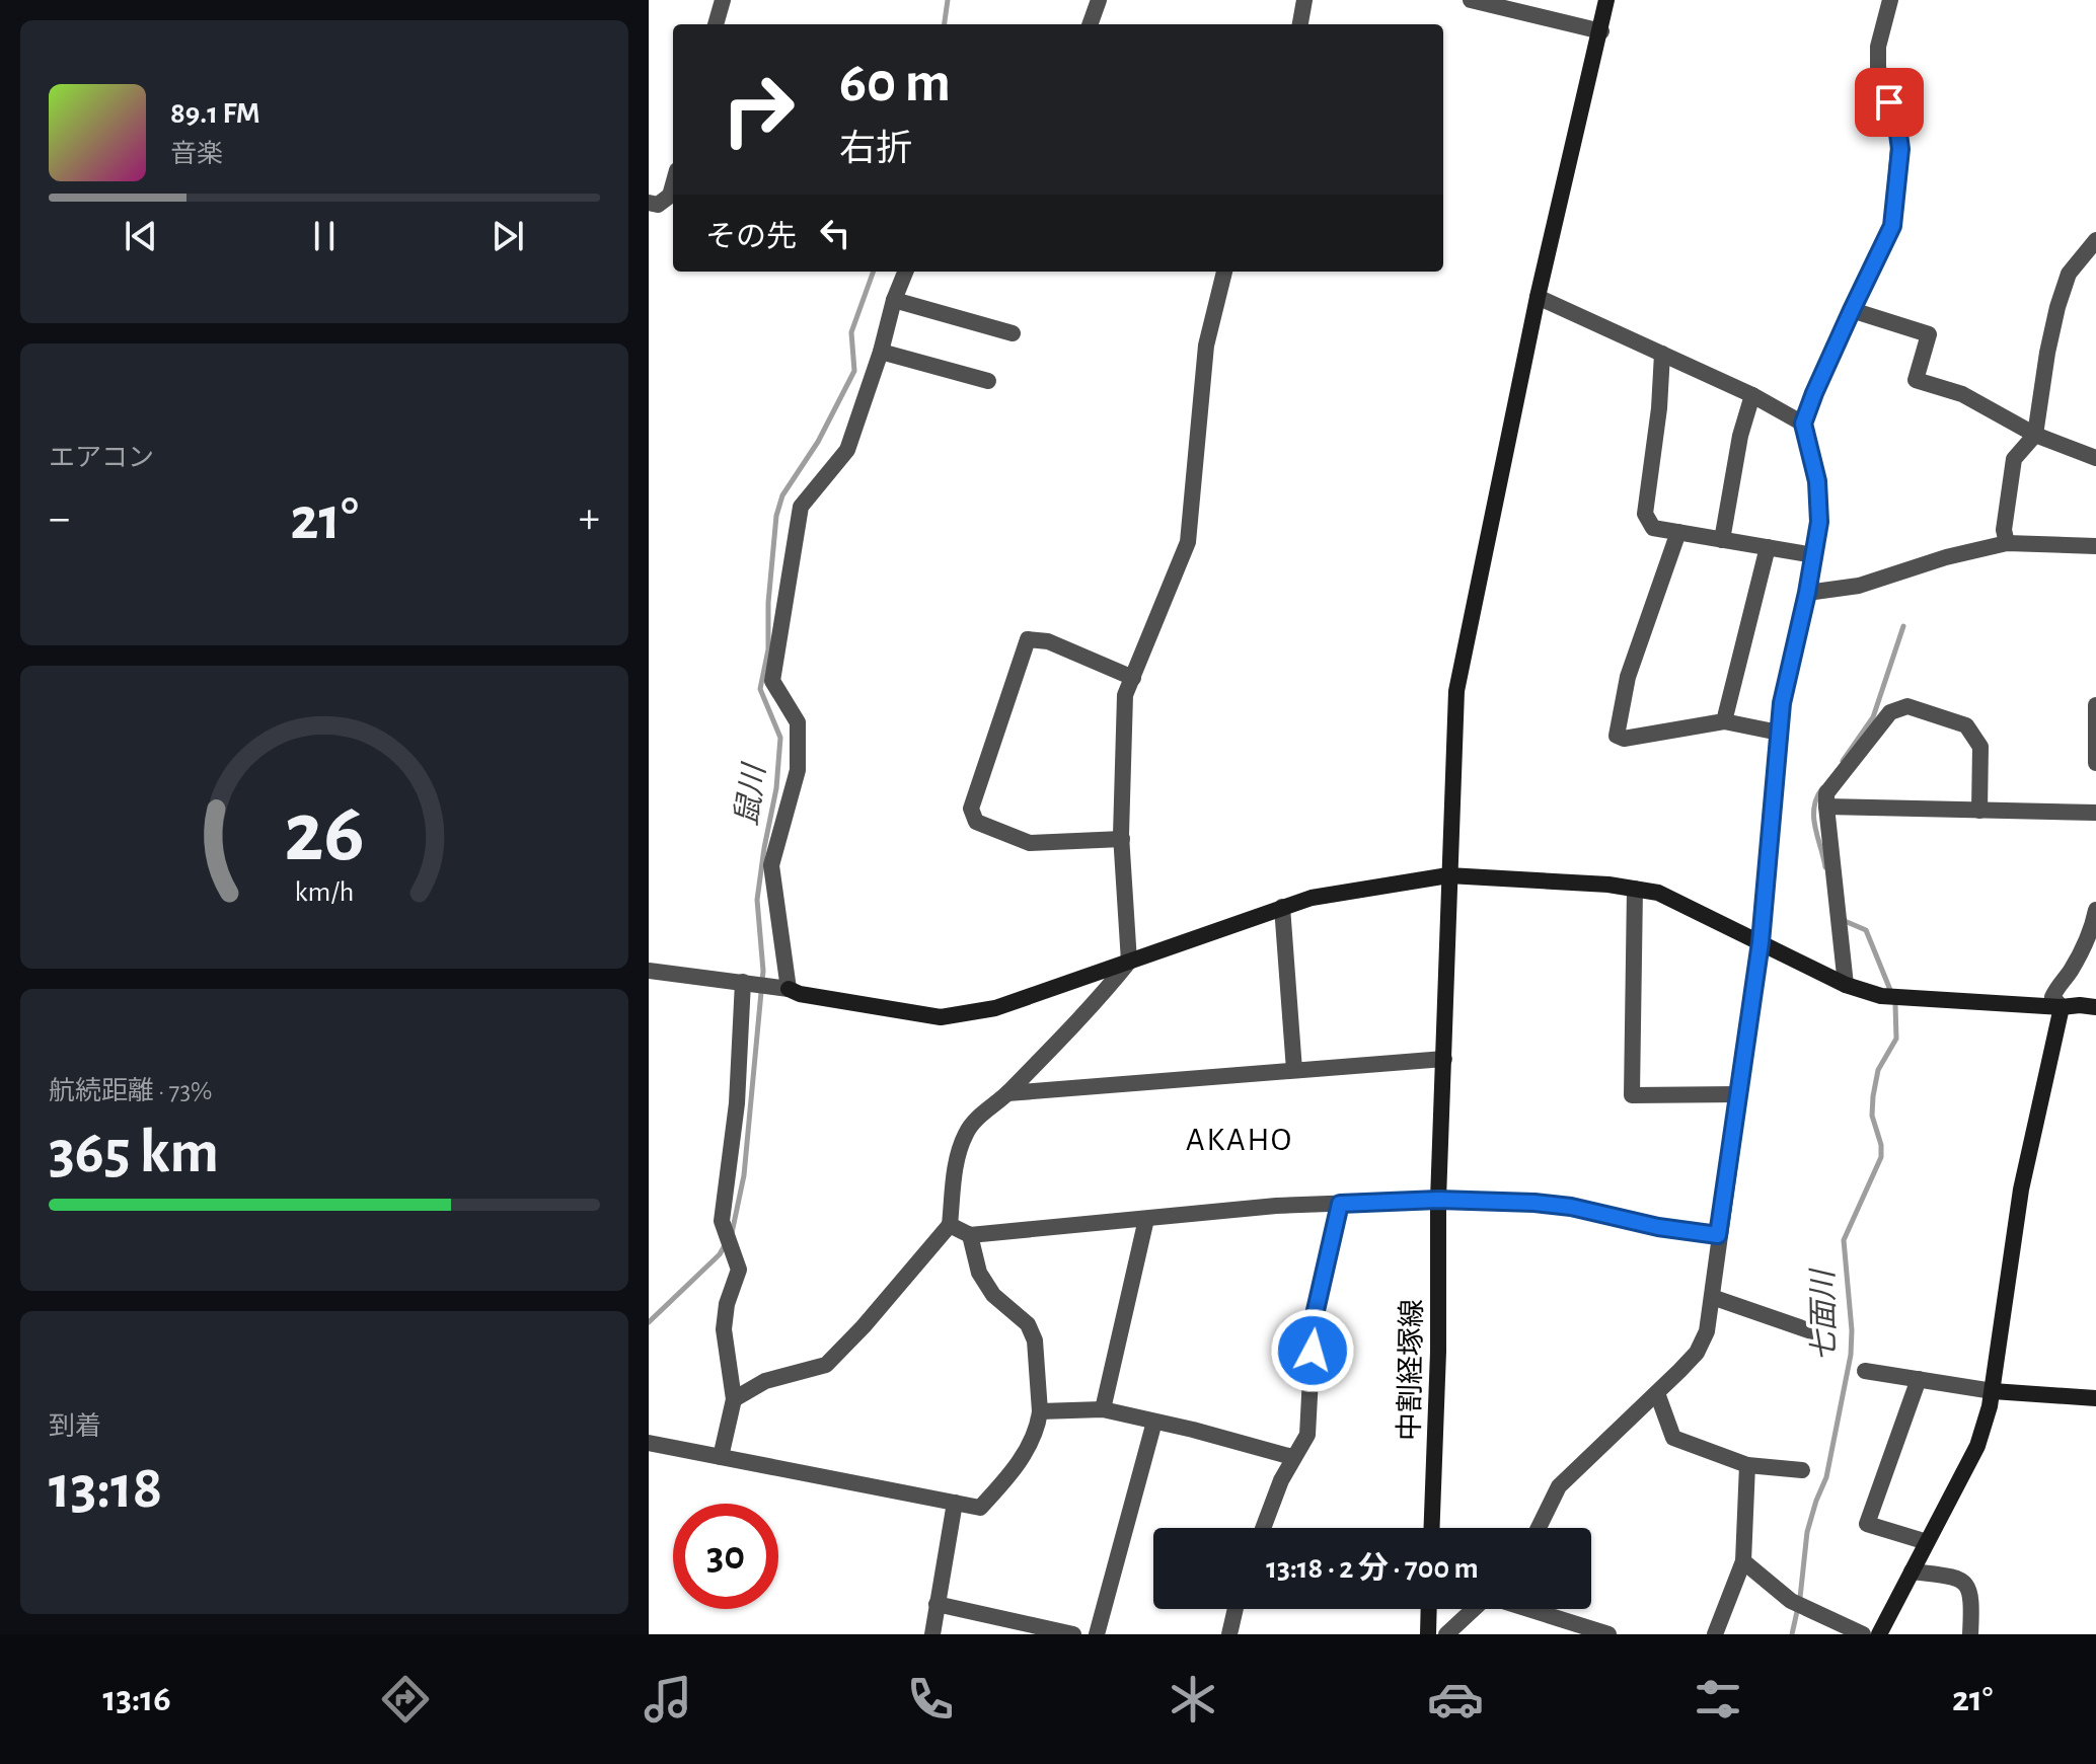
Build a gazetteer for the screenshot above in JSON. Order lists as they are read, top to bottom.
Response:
{
  "streets": {
    "street": ["中割経塚線"]
  },
  "districts": ["AKAHO"],
  "water": ["鼠川", "七面川"],
  "page": {
    "turn": ["60 m", "右折"],
    "song": ["89.1 FM", "音楽"],
    "then": "その先",
    "tile": [
      "エアコン",
      ["航続距離 · 73%", "365 km"],
      ["到着", "13:18"]
    ],
    "heat": ["−", "21°", "+"],
    "limit": "30",
    "trip": "13:18 · 2 分 · 700 m",
    "tabs": ["13:16", "21°"],
    "gauge": ["26", "km/h"]
  }
}
